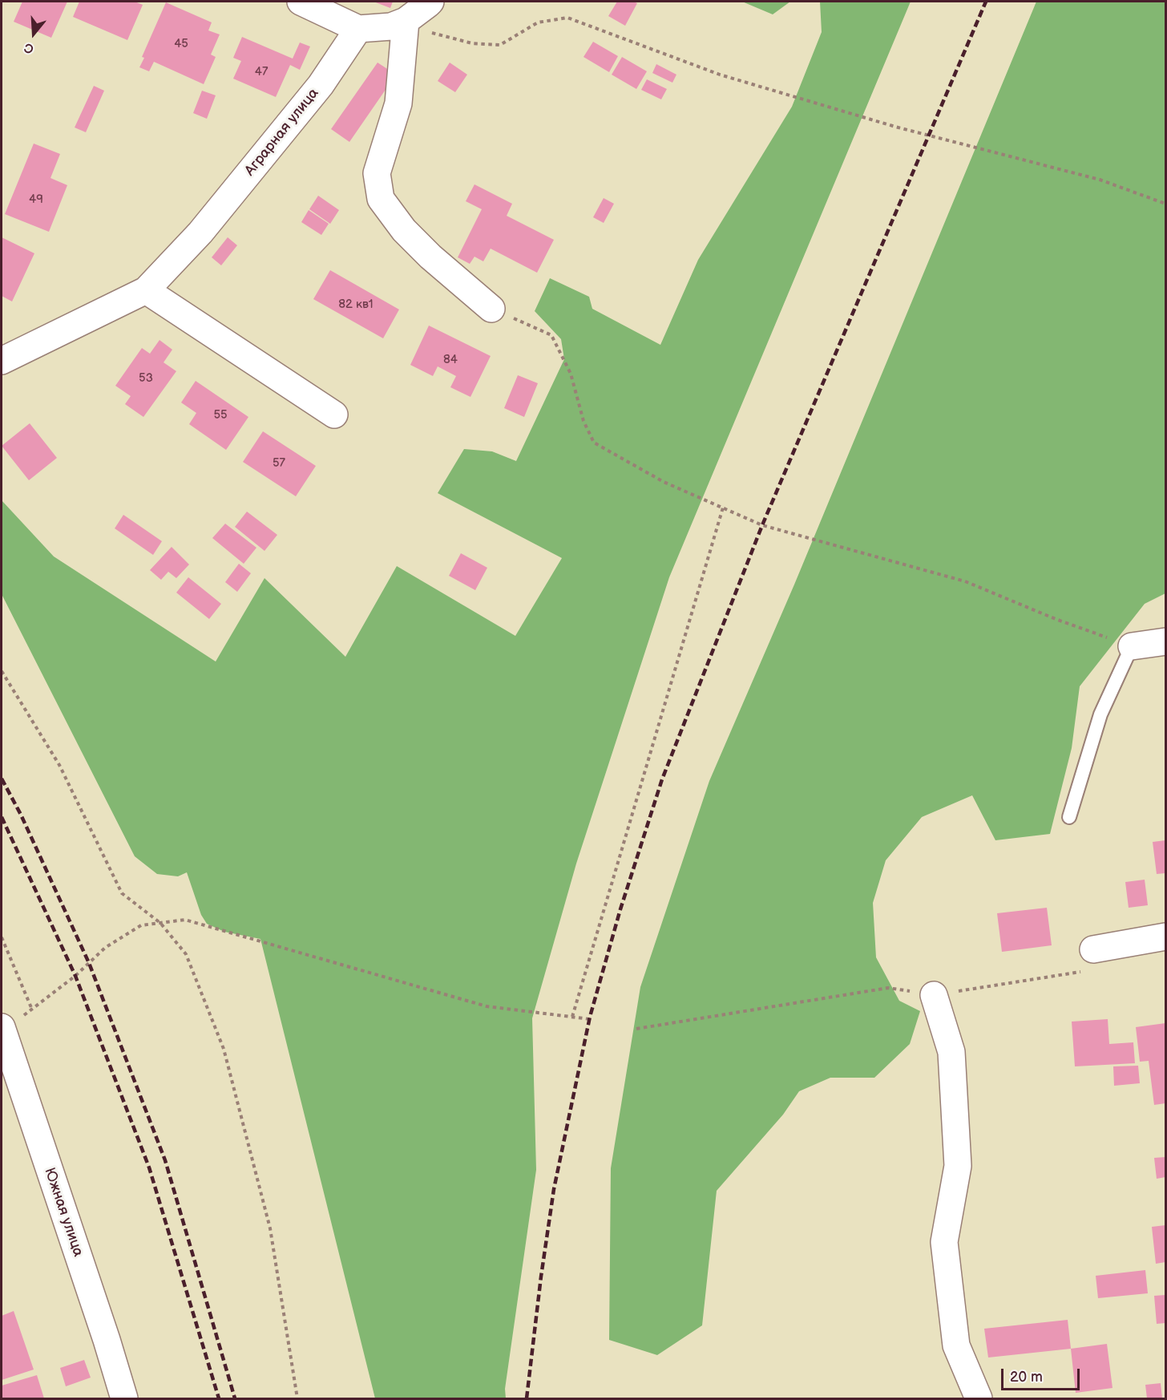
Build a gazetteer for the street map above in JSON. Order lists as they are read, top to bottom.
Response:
{
  "streets": {
    "street": ["Аграрная улица", "Южная улица"]
  },
  "house_numbers": [
    "45",
    "47",
    "49",
    "82 кв1",
    "84",
    "53",
    "55",
    "57"
  ],
  "scale_bar": "20 m",
  "north": "bottom"
}
